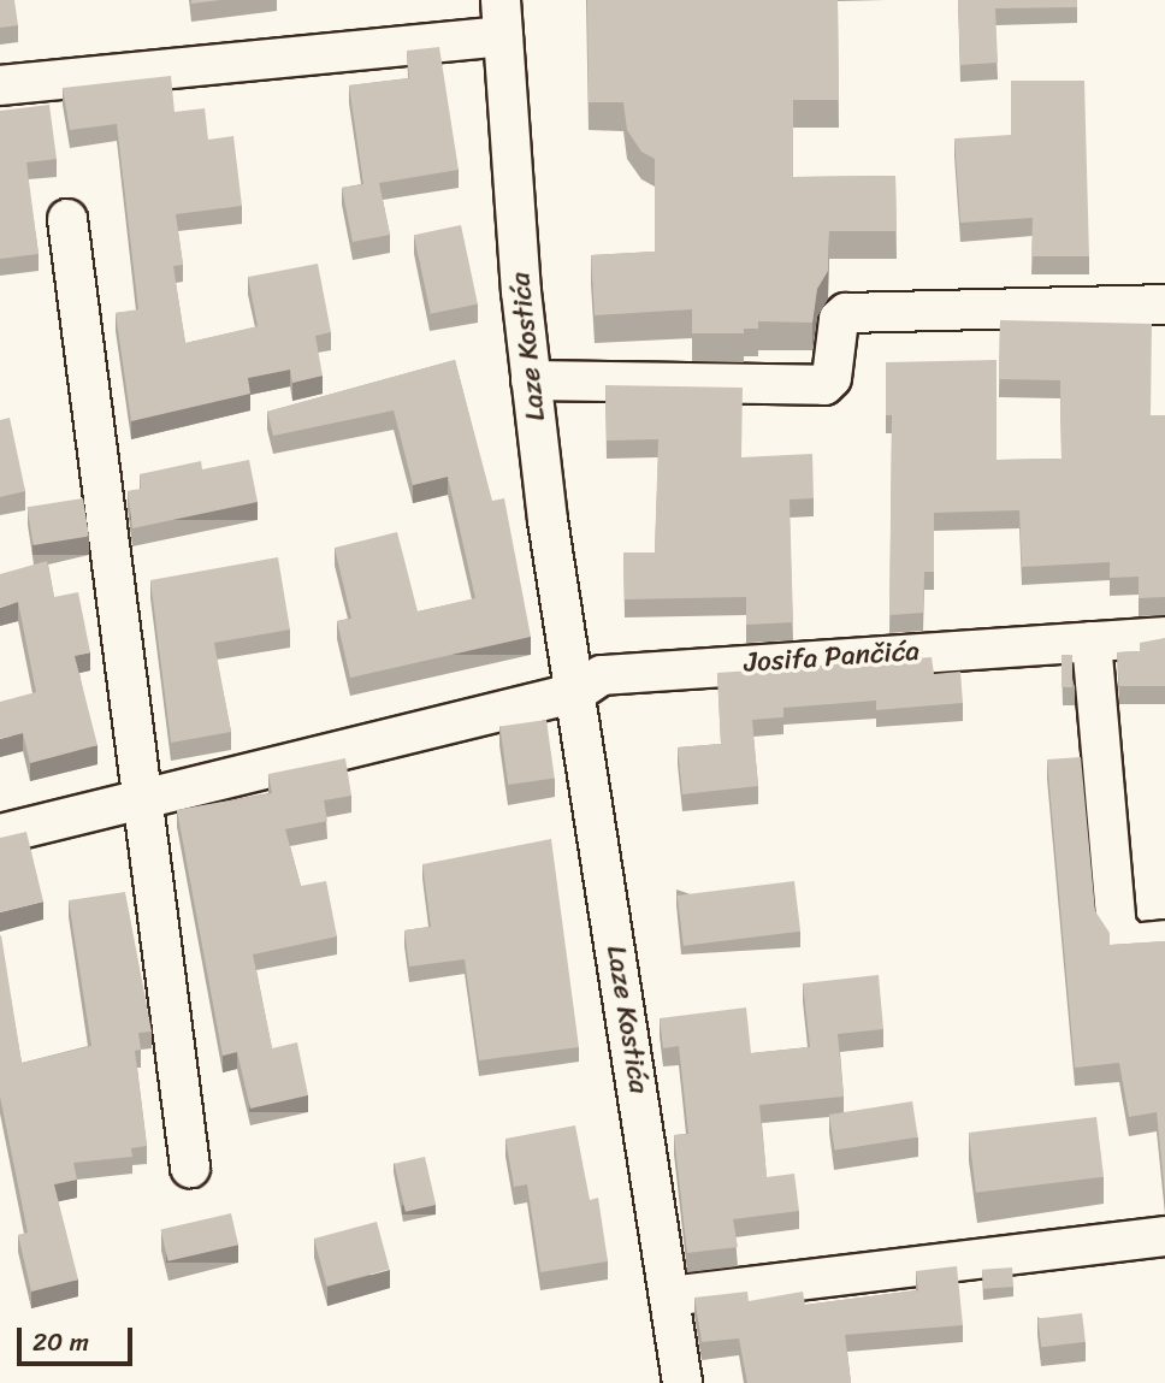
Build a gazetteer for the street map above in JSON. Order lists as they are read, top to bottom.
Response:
{
  "streets": {
    "street": ["Laze Kostića", "Josifa Pančića"]
  },
  "crossings": [
    ["Laze Kostića", "Josifa Pančića"]
  ],
  "scale_bar": "20 m"
}
